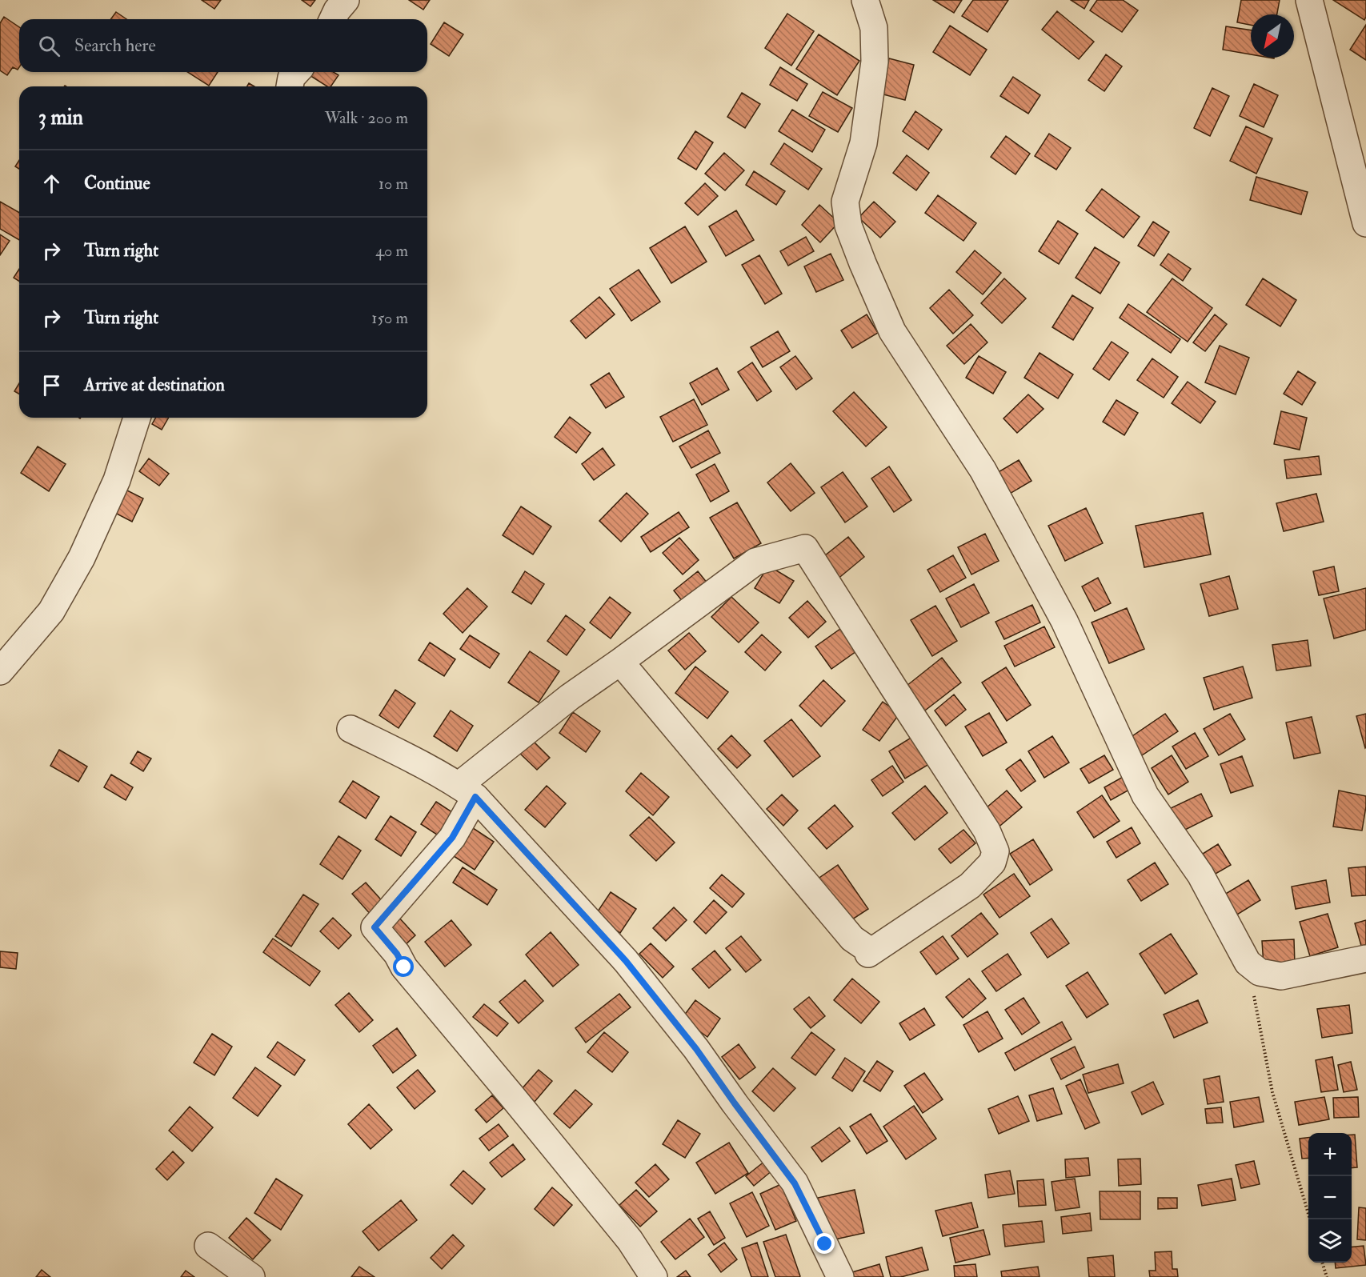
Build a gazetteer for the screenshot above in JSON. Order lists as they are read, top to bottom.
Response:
{
  "north": "bottom left",
  "page": {
    "search": "Search here",
    "heading": ["3 min", "Walk · 200 m"],
    "list": [
      ["Continue", "10 m"],
      ["Turn right", "40 m"],
      ["Turn right", "150 m"],
      "Arrive at destination"
    ],
    "map_buttons": ["+", "−"]
  }
}
